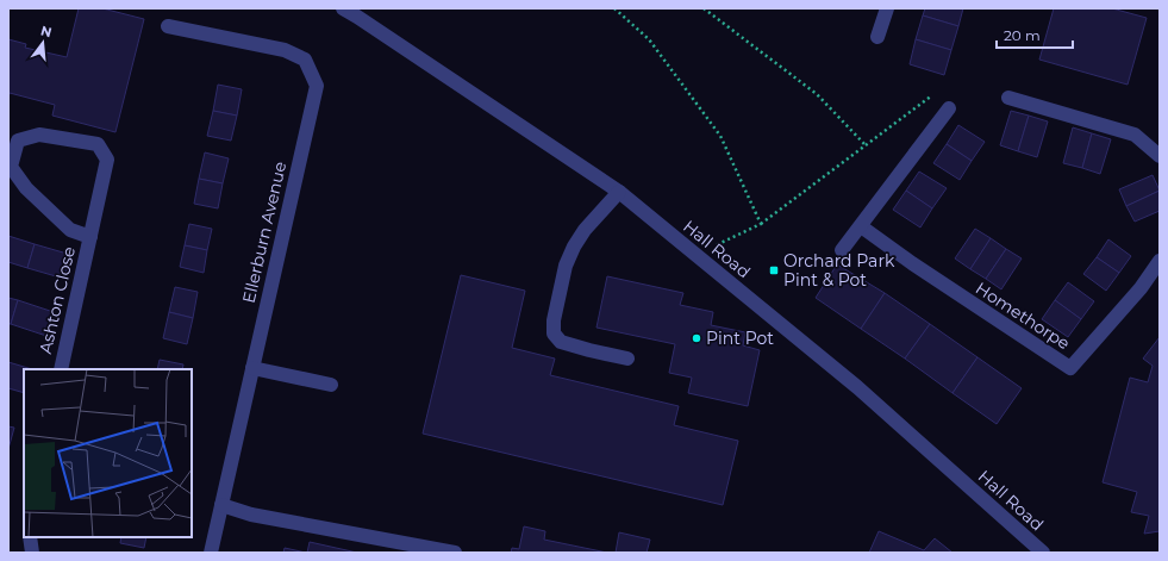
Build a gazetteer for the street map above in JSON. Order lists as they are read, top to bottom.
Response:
{
  "streets": {
    "street": [
      "Ellerburn Avenue",
      "Hall Road",
      "Ashton Close",
      "Homethorpe"
    ]
  },
  "places": {
    "transit": ["Orchard Park Pint & Pot"],
    "other": ["Pint Pot"]
  },
  "scale_bar": "20 m",
  "north": "top"
}
